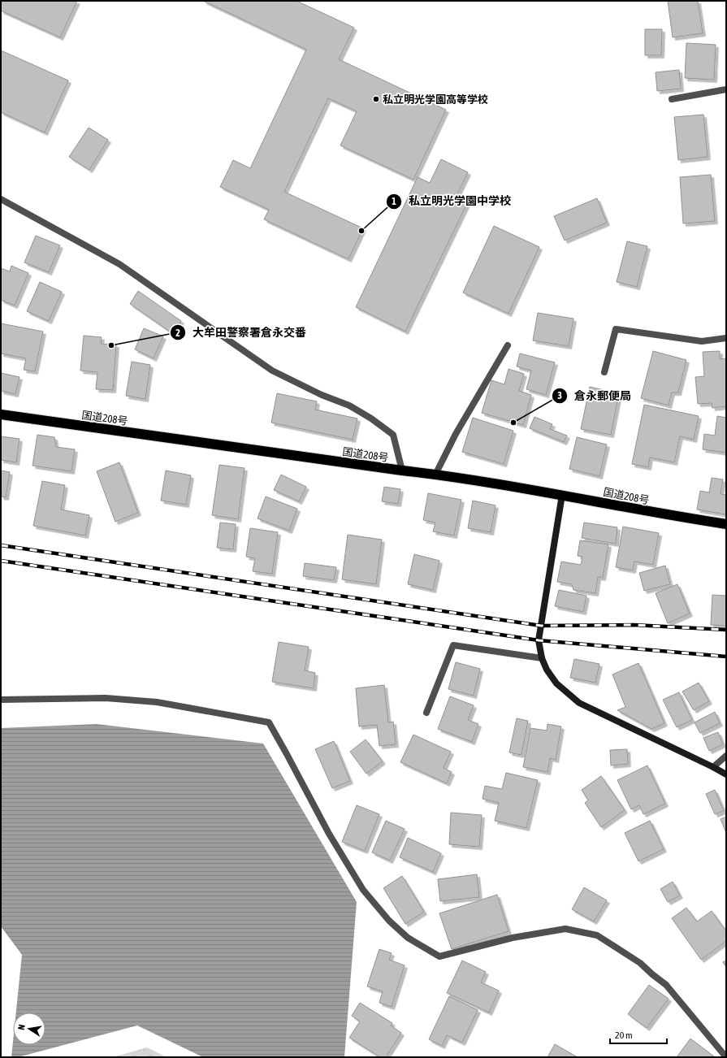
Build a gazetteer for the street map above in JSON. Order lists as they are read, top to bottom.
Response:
{
  "streets": {
    "highway": ["国道208号"]
  },
  "places": [
    "私立明光学園高等学校",
    "私立明光学園中学校",
    "大牟田警察署倉永交番",
    "倉永郵便局"
  ],
  "scale_bar": "20 m",
  "north": "left"
}
